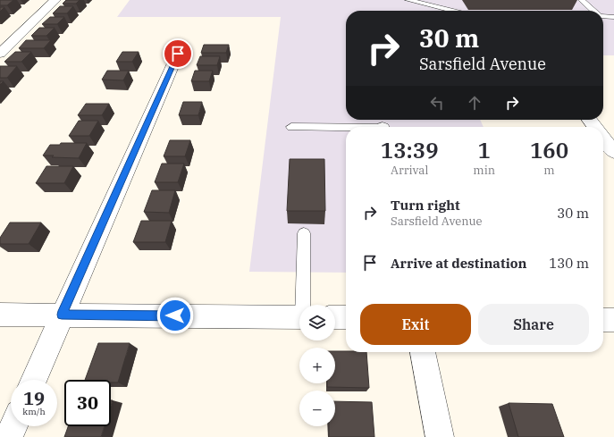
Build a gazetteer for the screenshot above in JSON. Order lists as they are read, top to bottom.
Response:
{
  "page": {
    "turn": ["30 m", "Sarsfield Avenue"],
    "eta": [
      "13:39",
      "Arrival",
      "1",
      "min",
      "160",
      "m"
    ],
    "list": [
      {
        "name": "Turn right",
        "note": "Sarsfield Avenue",
        "value": "30 m"
      },
      {
        "name": "Arrive at destination",
        "value": "130 m"
      }
    ],
    "buttons": ["Exit", "Share"],
    "map_buttons": ["+", "−"],
    "speed": "19 km/h",
    "limit": "30"
  }
}
